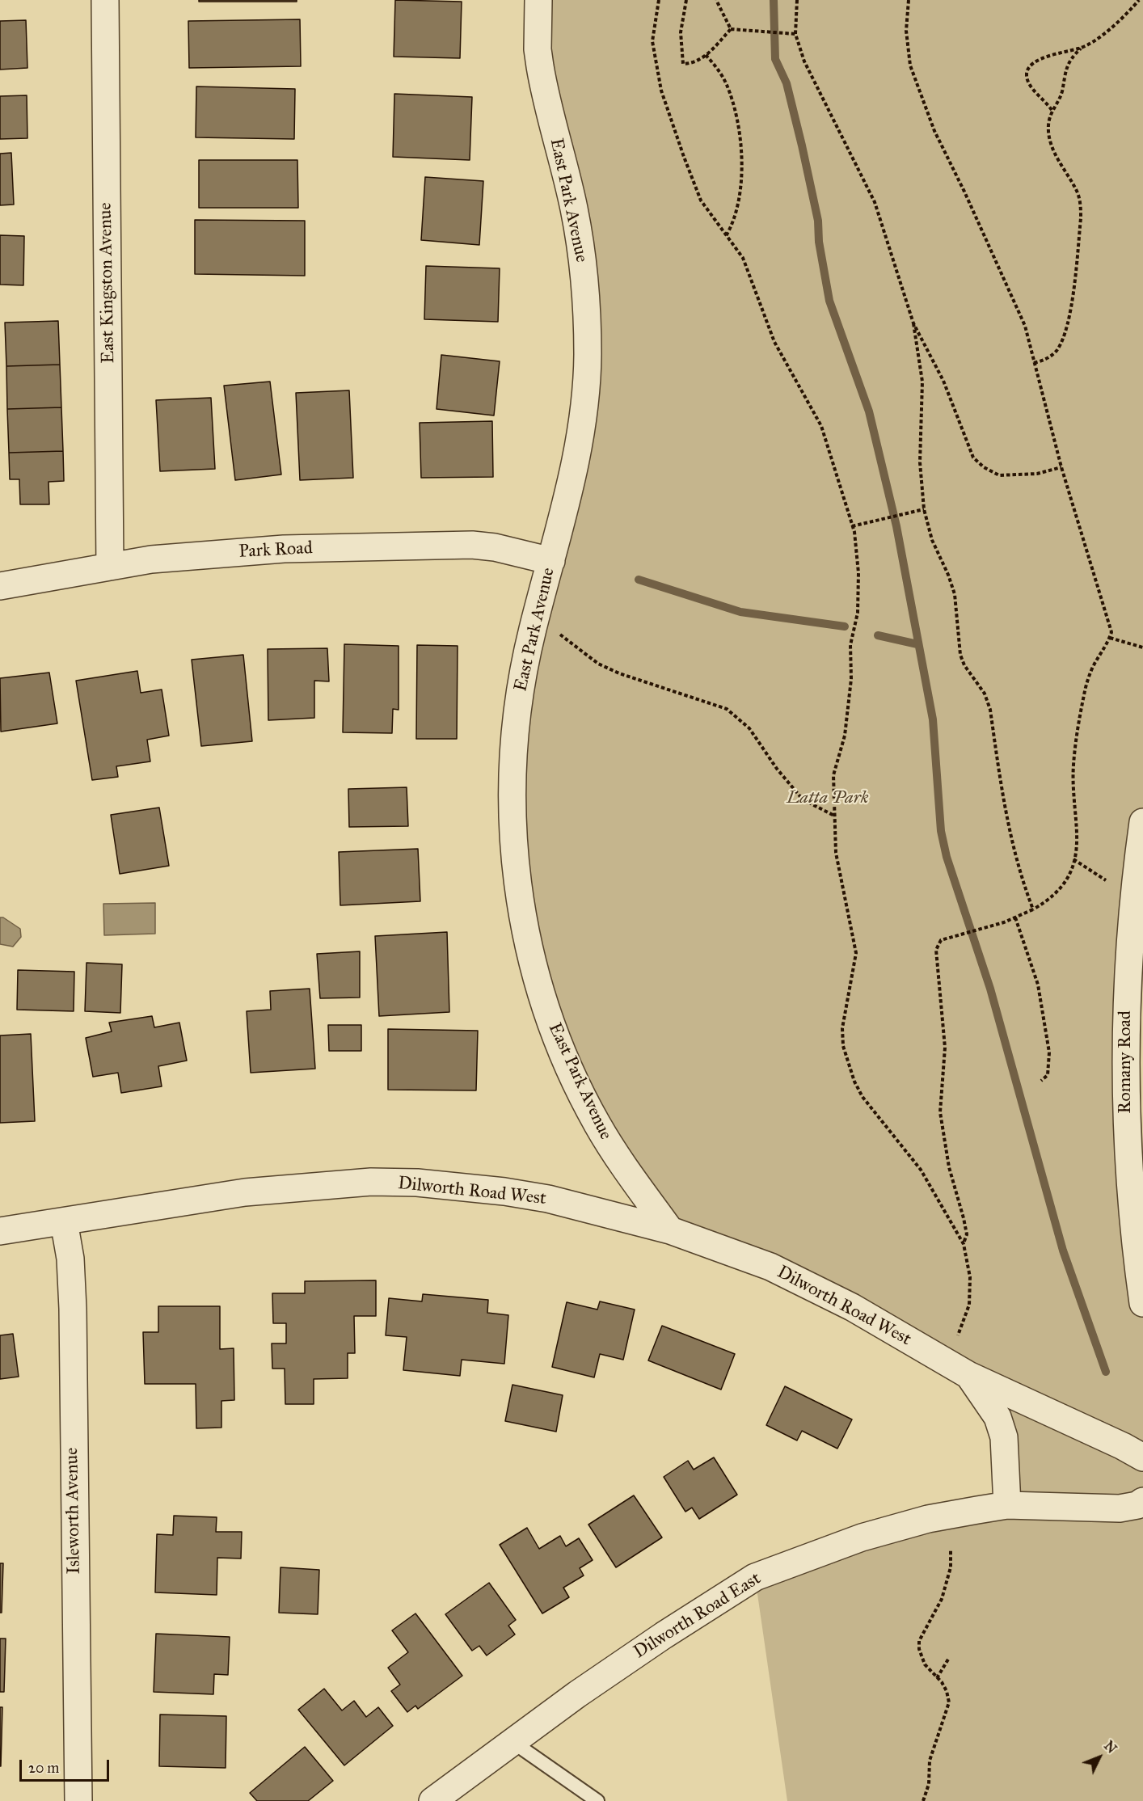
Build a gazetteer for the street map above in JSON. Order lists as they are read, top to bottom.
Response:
{
  "streets": {
    "street": [
      "East Park Avenue",
      "East Kingston Avenue",
      "Park Road",
      "Romany Road",
      "Dilworth Road West",
      "Isleworth Avenue",
      "Dilworth Road East"
    ]
  },
  "crossings": [
    ["East Park Avenue", "Park Road"],
    ["East Park Avenue", "Dilworth Road West"],
    ["East Kingston Avenue", "Park Road"],
    ["Dilworth Road West", "Isleworth Avenue"],
    ["Dilworth Road West", "Dilworth Road East"]
  ],
  "parks": ["Latta Park"],
  "scale_bar": "20 m",
  "north": "top right"
}
